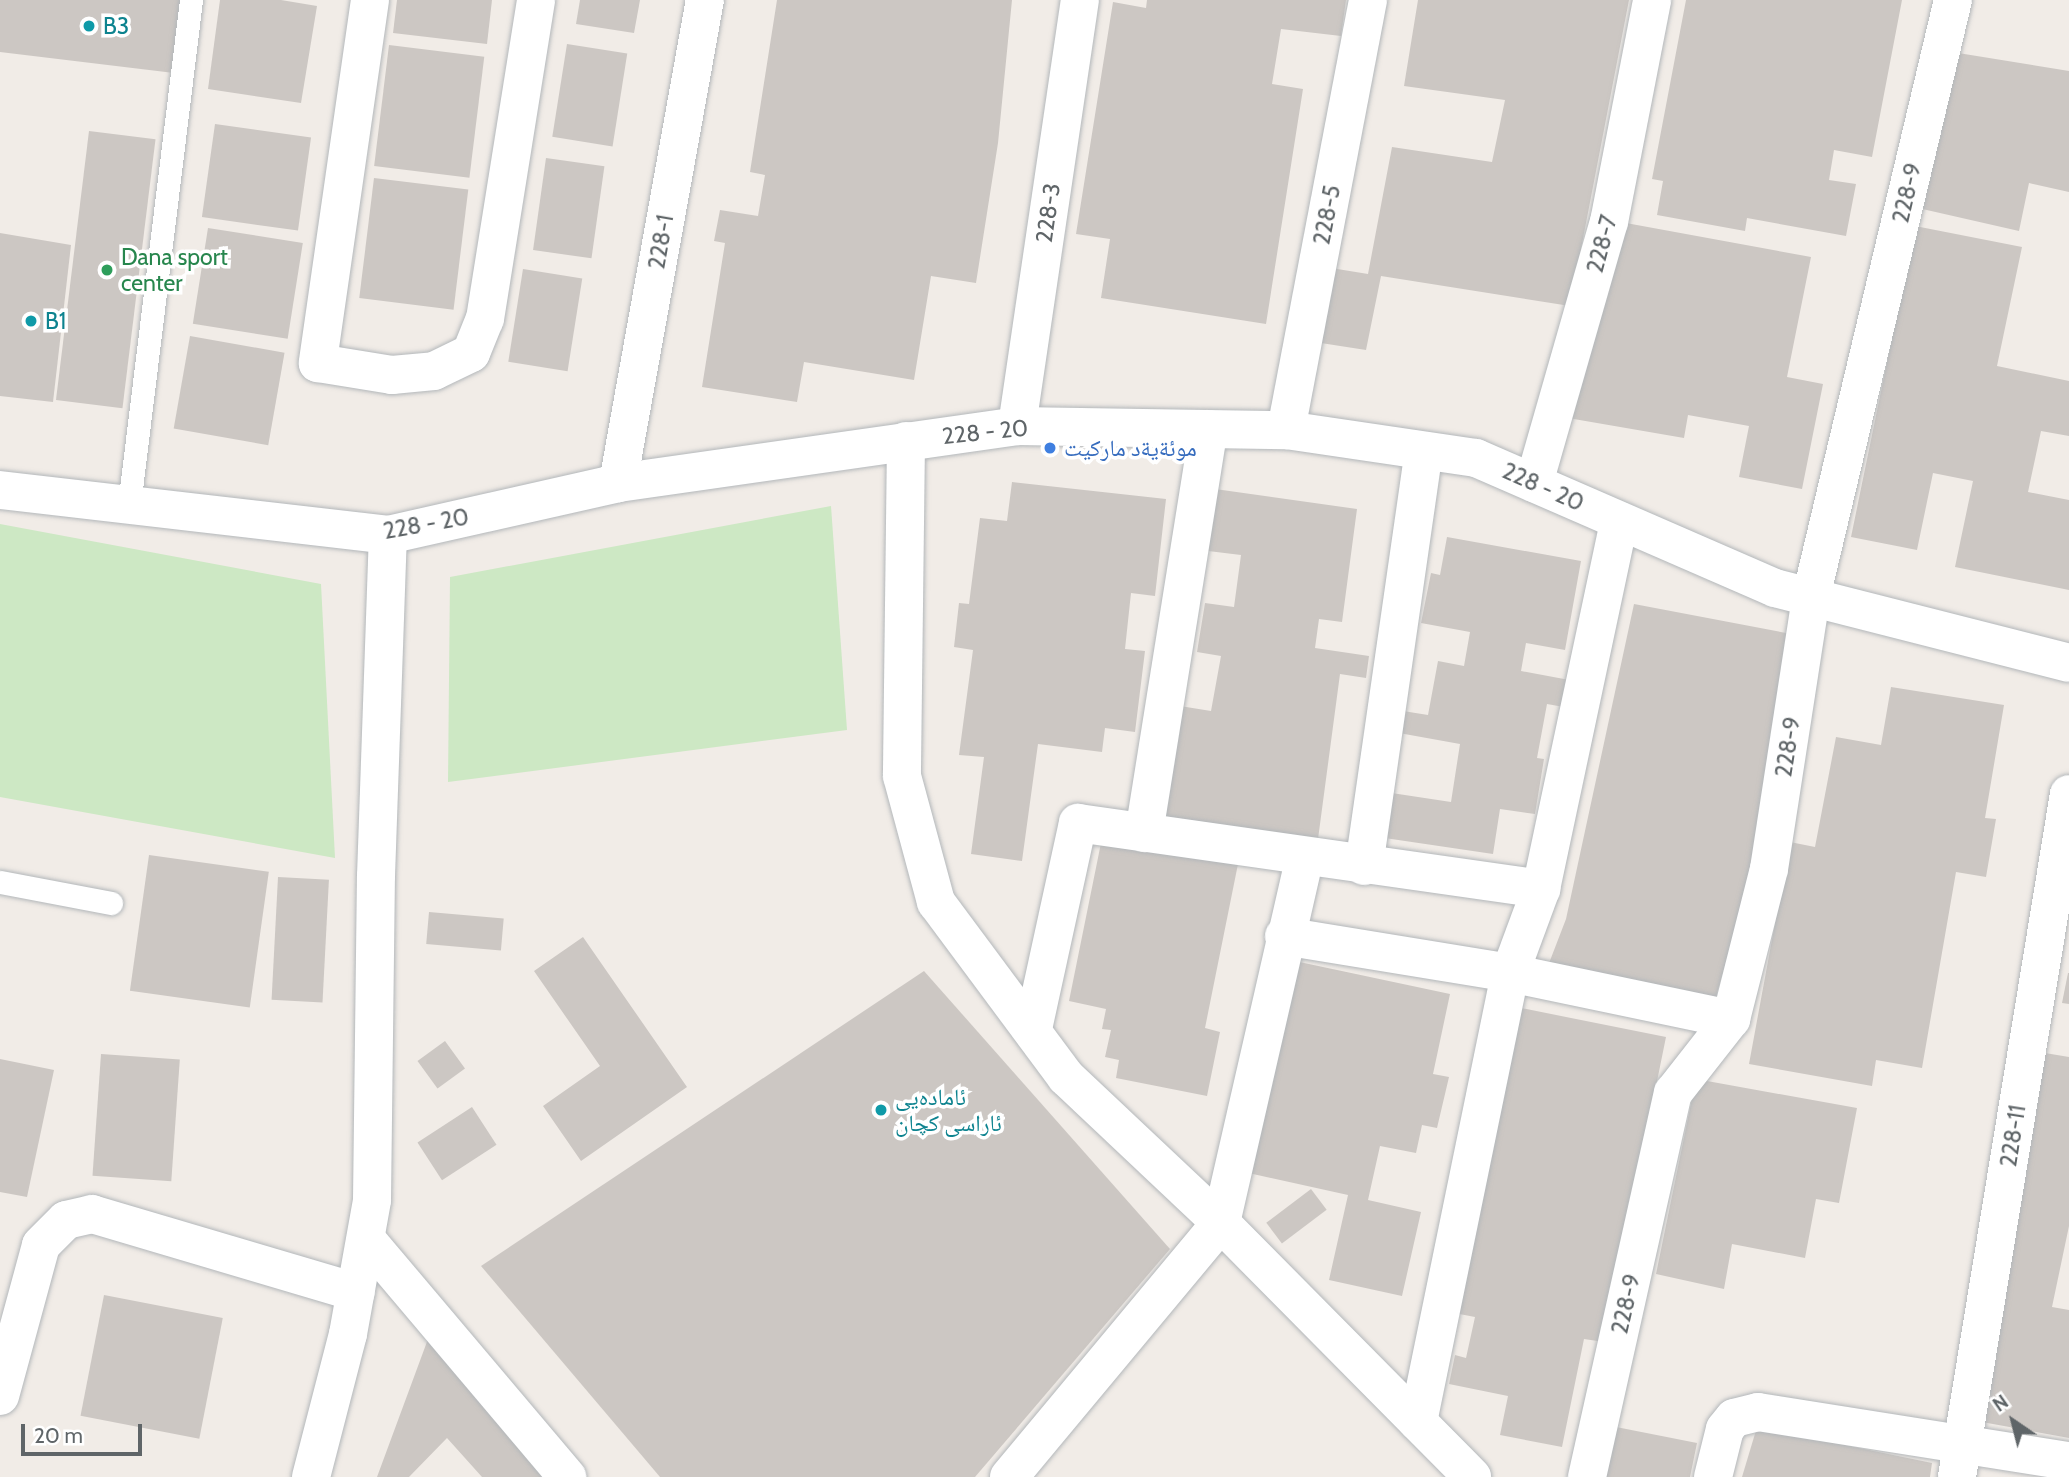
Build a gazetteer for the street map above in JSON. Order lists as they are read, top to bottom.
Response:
{
  "streets": {
    "street": [
      "228-9",
      "228-3",
      "228-5",
      "228-1",
      "228-7",
      "228 - 20",
      "228-11"
    ]
  },
  "crossings": [
    ["228-9", "228 - 20"],
    ["228-3", "228 - 20"],
    ["228-5", "228 - 20"],
    ["228-1", "228 - 20"],
    ["228-7", "228 - 20"]
  ],
  "places": [
    "B3",
    "Dana sport center",
    "B1",
    "موئةيةد ماركيت",
    "ئامادەیی ئاراسی کچان"
  ],
  "scale_bar": "20 m",
  "north": "top left"
}
